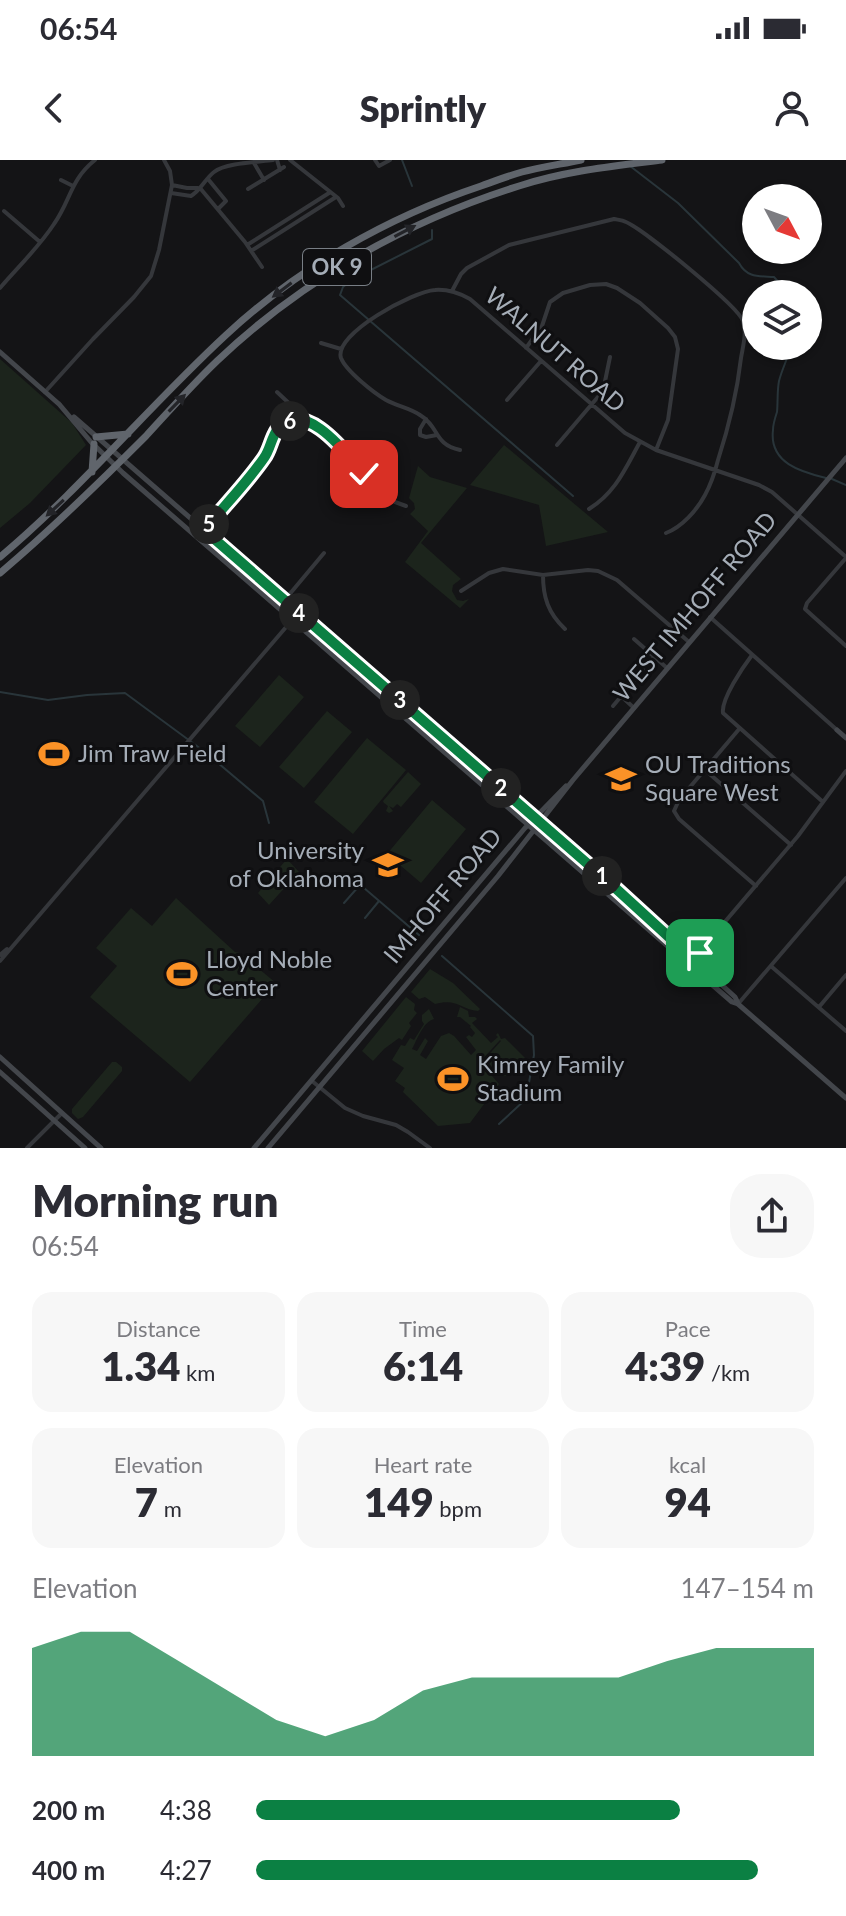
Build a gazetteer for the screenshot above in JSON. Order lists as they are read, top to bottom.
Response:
{
  "streets": {
    "highway": ["OK 9"],
    "main road": ["WEST IMHOFF ROAD", "IMHOFF ROAD"],
    "street": ["WALNUT ROAD"]
  },
  "crossings": [
    ["WALNUT ROAD", "WEST IMHOFF ROAD"],
    ["WEST IMHOFF ROAD", "IMHOFF ROAD"]
  ],
  "places": {
    "sports": ["Jim Traw Field", "Lloyd Noble Center", "Kimrey Family Stadium"],
    "school or university": ["OU Traditions Square West", "University of Oklahoma"]
  },
  "north": "bottom right",
  "page": {
    "status": "06:54",
    "header": "Sprintly",
    "pins": [
      "6",
      "5",
      "4",
      "3",
      "2",
      "1"
    ],
    "heading": ["Morning run", "06:54"],
    "stats": [
      ["Distance", "1.34 km"],
      ["Time", "6:14"],
      ["Pace", "4:39 /km"],
      ["Elevation", "7 m"],
      ["Heart rate", "149 bpm"],
      ["kcal", "94"]
    ],
    "chart": ["Elevation", "147–154 m"],
    "list": [
      {
        "name": "200 m",
        "note": "4:38"
      },
      {
        "name": "400 m",
        "note": "4:27"
      }
    ]
  }
}
